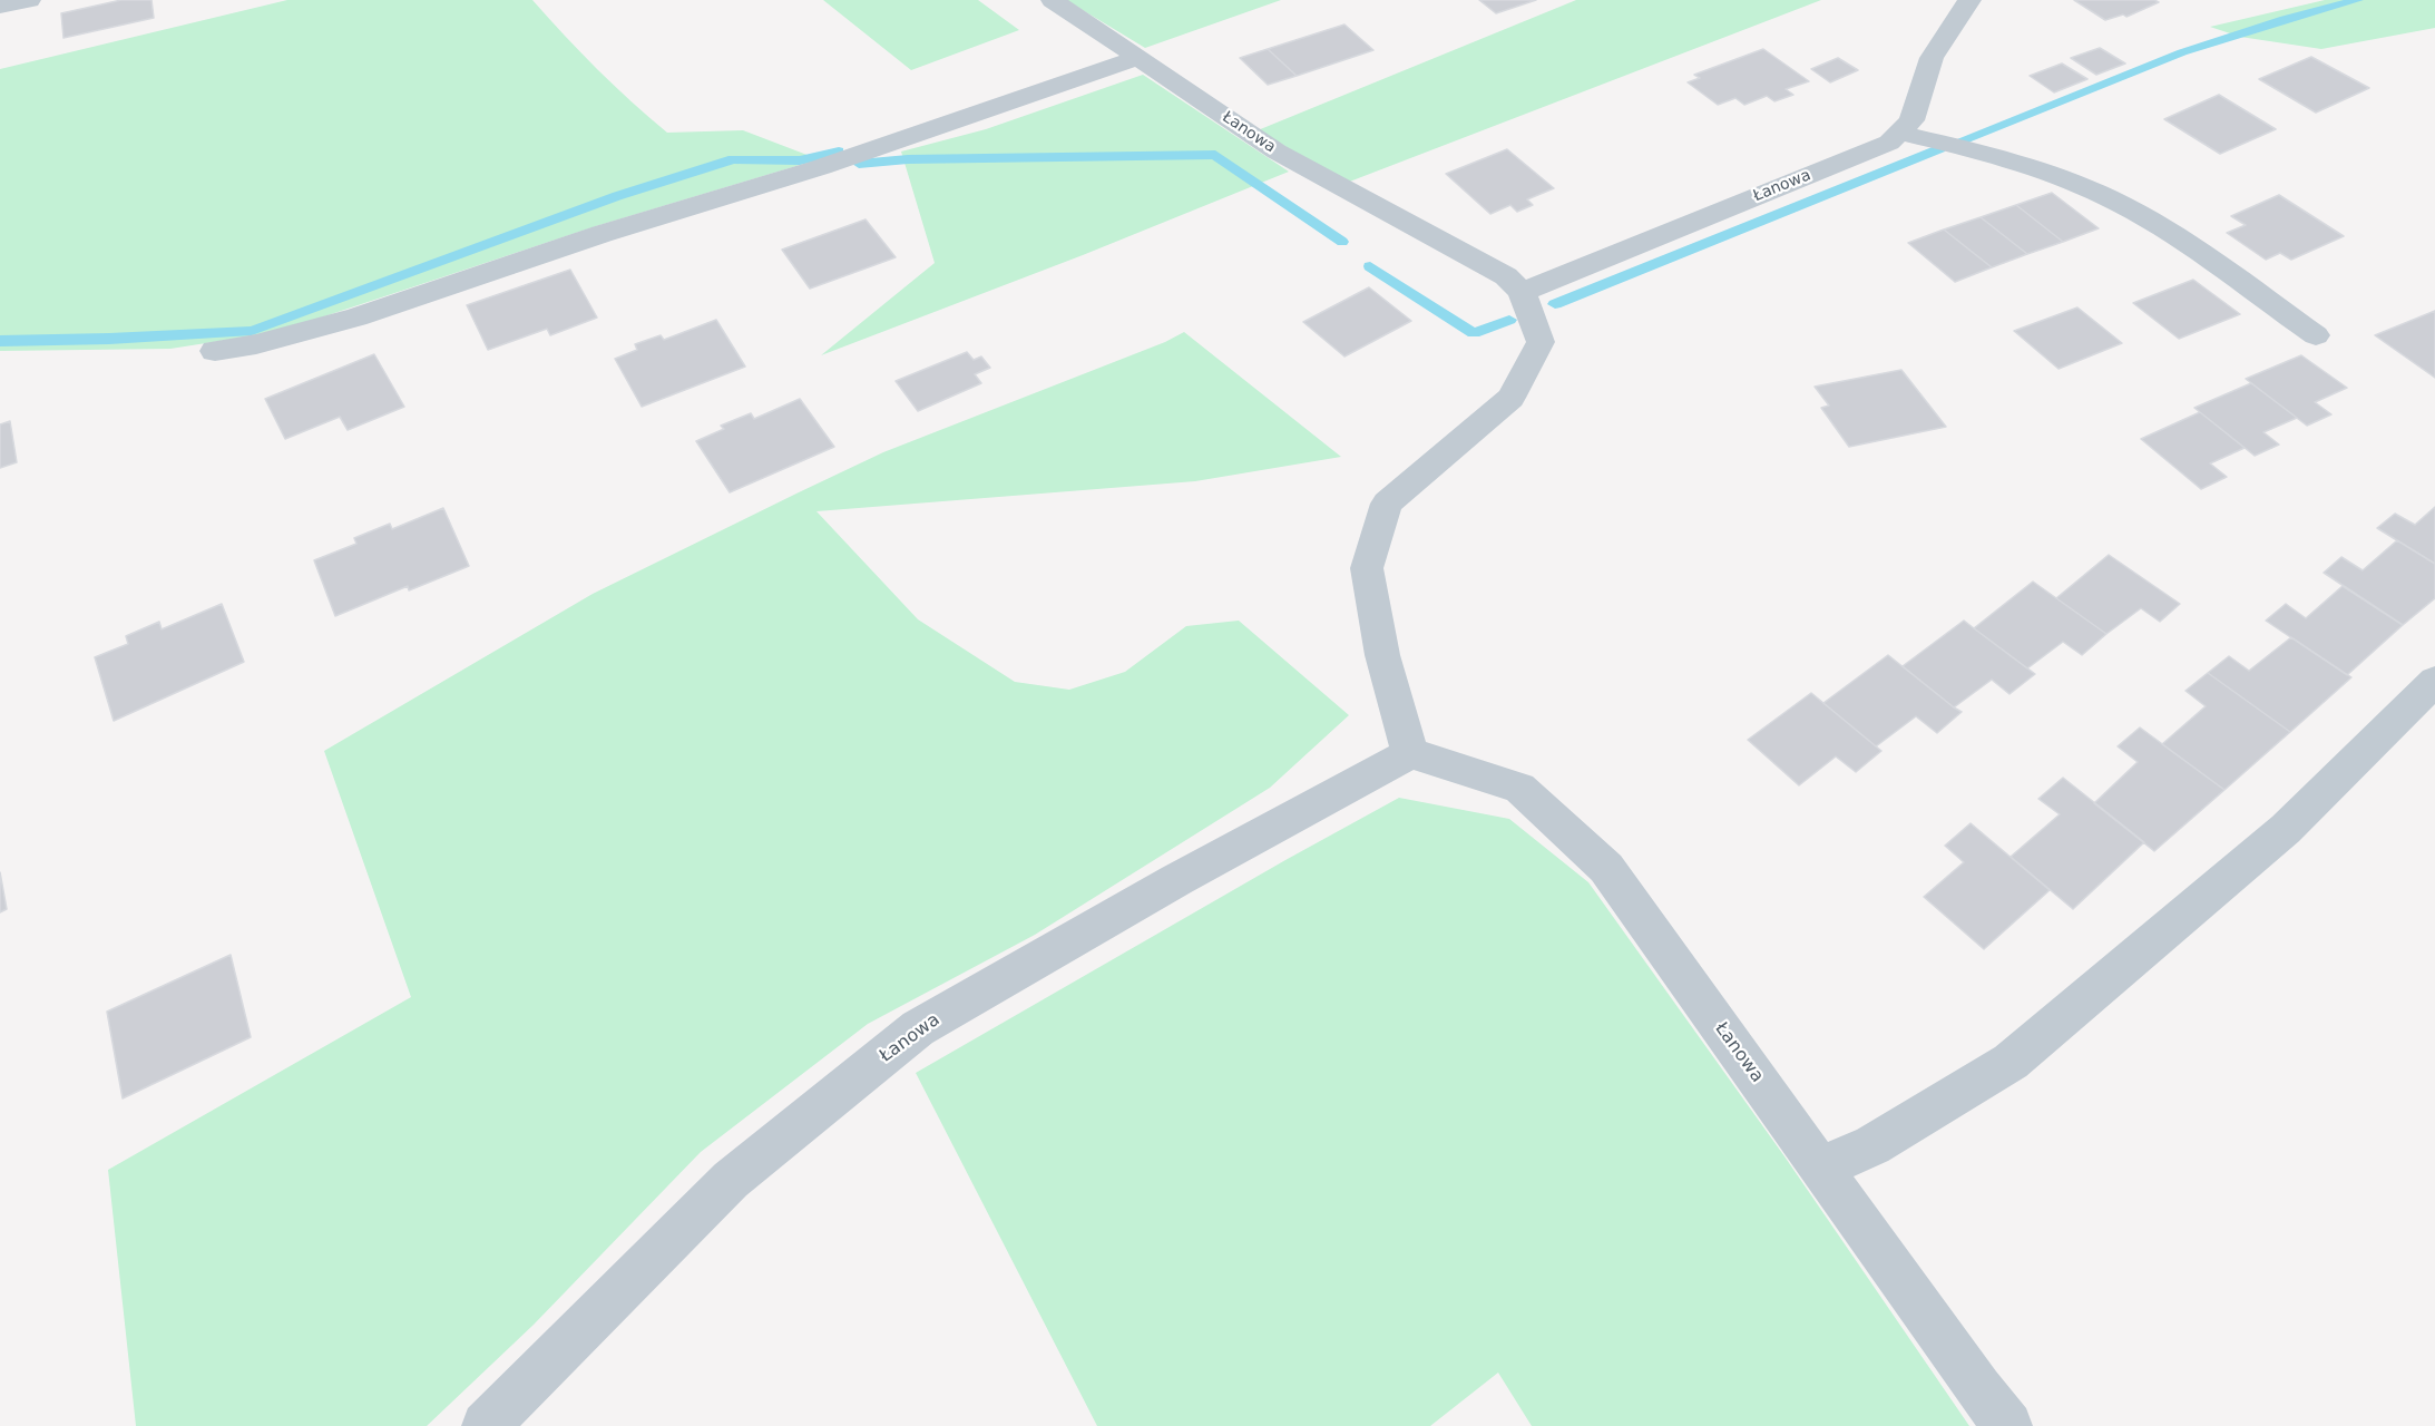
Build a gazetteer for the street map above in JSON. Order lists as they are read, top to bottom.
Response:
{
  "streets": {
    "street": ["Łanowa"]
  }
}
